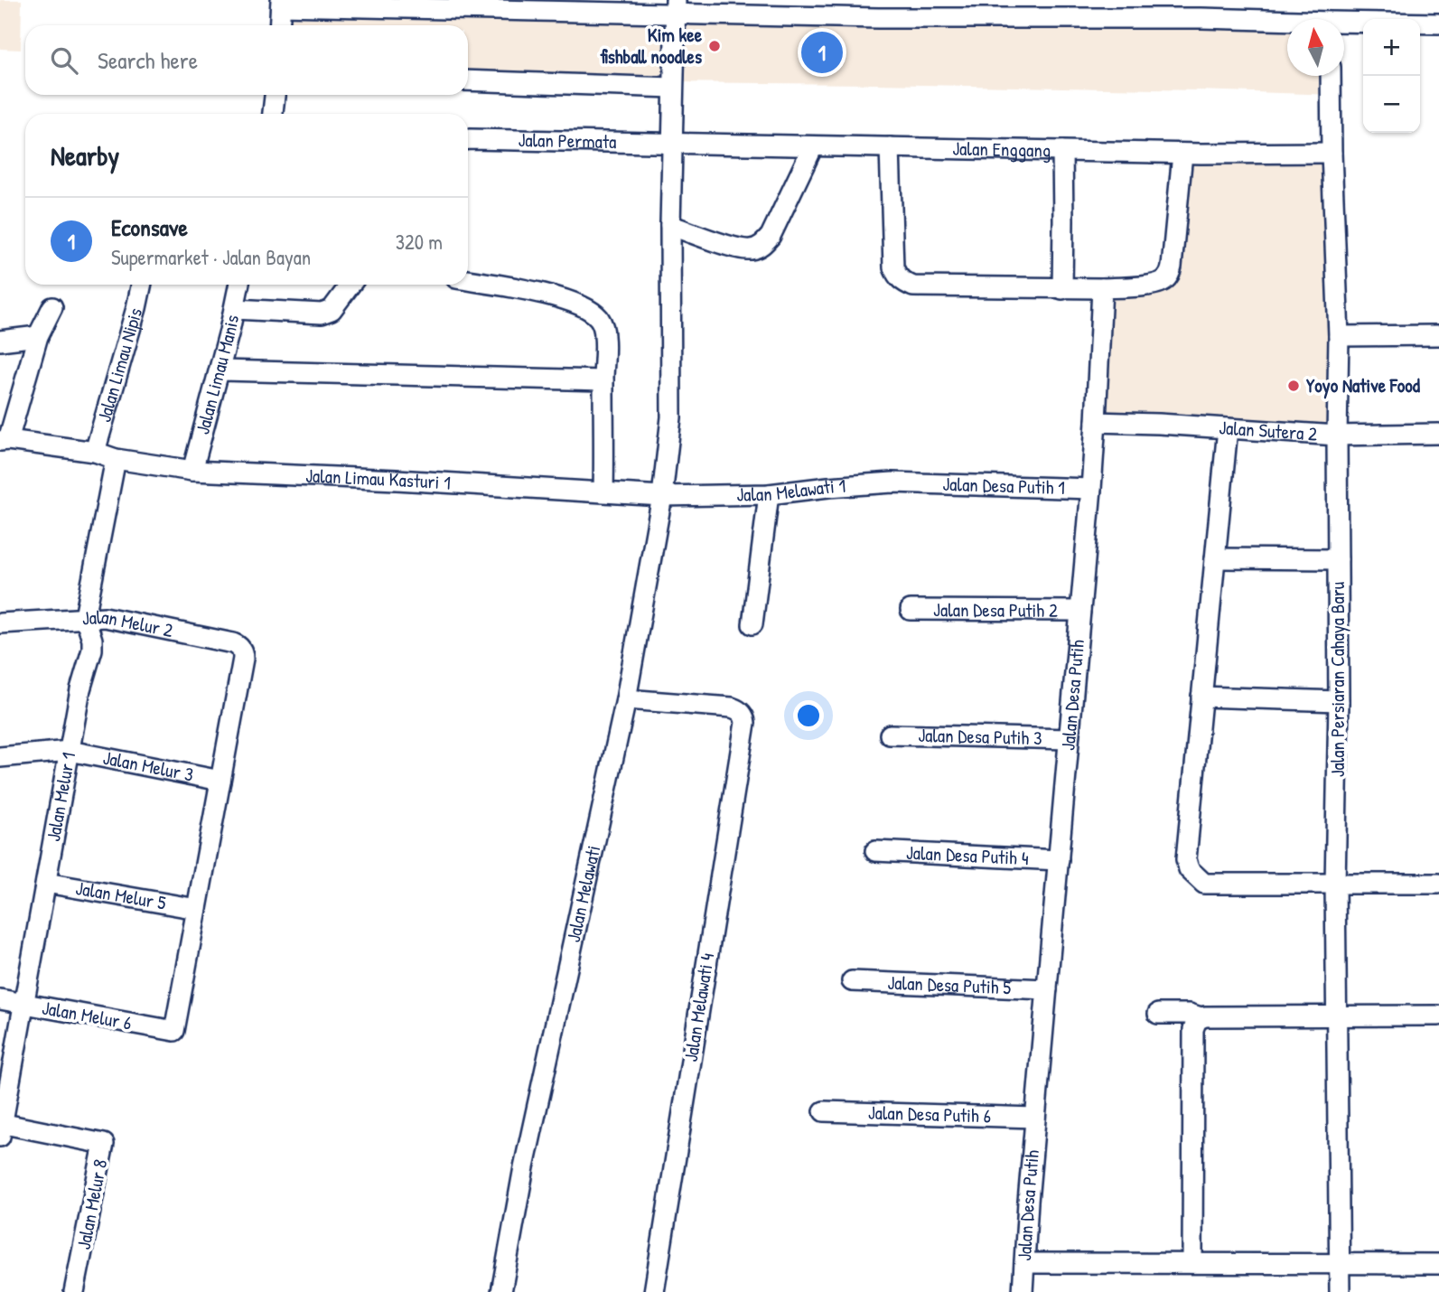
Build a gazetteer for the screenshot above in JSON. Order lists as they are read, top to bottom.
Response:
{
  "streets": {
    "street": [
      "Jalan Permata",
      "Jalan Enggang",
      "Jalan Limau Nipis",
      "Jalan Limau Manis",
      "Jalan Sutera 2",
      "Jalan Limau Kasturi 1",
      "Jalan Desa Putih 1",
      "Jalan Melawati 1",
      "Jalan Desa Putih 2",
      "Jalan Melur 2",
      "Jalan Persiaran Cahaya Baru",
      "Jalan Desa Putih",
      "Jalan Desa Putih 3",
      "Jalan Melur 3",
      "Jalan Melur 1",
      "Jalan Desa Putih 4",
      "Jalan Melawati",
      "Jalan Melur 5",
      "Jalan Desa Putih 5",
      "Jalan Melawati 4",
      "Jalan Melur 6",
      "Jalan Desa Putih 6",
      "Jalan Melur 8"
    ]
  },
  "crossings": [
    ["Jalan Permata", "Jalan Enggang"],
    ["Jalan Permata", "Jalan Melawati"],
    ["Jalan Enggang", "Jalan Persiaran Cahaya Baru"],
    ["Jalan Enggang", "Jalan Melawati"],
    ["Jalan Limau Nipis", "Jalan Limau Kasturi 1"],
    ["Jalan Limau Manis", "Jalan Limau Kasturi 1"],
    ["Jalan Sutera 2", "Jalan Persiaran Cahaya Baru"],
    ["Jalan Sutera 2", "Jalan Desa Putih"],
    ["Jalan Limau Kasturi 1", "Jalan Melawati 1"],
    ["Jalan Limau Kasturi 1", "Jalan Melur 1"],
    ["Jalan Limau Kasturi 1", "Jalan Melawati"],
    ["Jalan Desa Putih 1", "Jalan Melawati 1"],
    ["Jalan Desa Putih 1", "Jalan Desa Putih"],
    ["Jalan Melawati 1", "Jalan Melawati"],
    ["Jalan Desa Putih 2", "Jalan Desa Putih"],
    ["Jalan Melur 2", "Jalan Melur 3"],
    ["Jalan Melur 2", "Jalan Melur 1"],
    ["Jalan Desa Putih", "Jalan Desa Putih 3"],
    ["Jalan Desa Putih", "Jalan Desa Putih 4"],
    ["Jalan Desa Putih", "Jalan Desa Putih 5"],
    ["Jalan Desa Putih", "Jalan Desa Putih 6"],
    ["Jalan Melur 3", "Jalan Melur 1"],
    ["Jalan Melur 1", "Jalan Melur 5"],
    ["Jalan Melur 1", "Jalan Melur 6"],
    ["Jalan Melur 1", "Jalan Melur 8"],
    ["Jalan Melawati", "Jalan Melawati 4"],
    ["Jalan Melur 5", "Jalan Melur 6"]
  ],
  "places": ["Kim kee fishball noodles", "Yoyo Native Food"],
  "north": "top",
  "page": {
    "map_buttons": ["+", "−"],
    "search": "Search here",
    "pins": "1",
    "heading": "Nearby",
    "list": [
      {
        "mark": "1",
        "name": "Econsave",
        "note": "Supermarket · Jalan Bayan",
        "value": "320 m"
      }
    ]
  }
}
